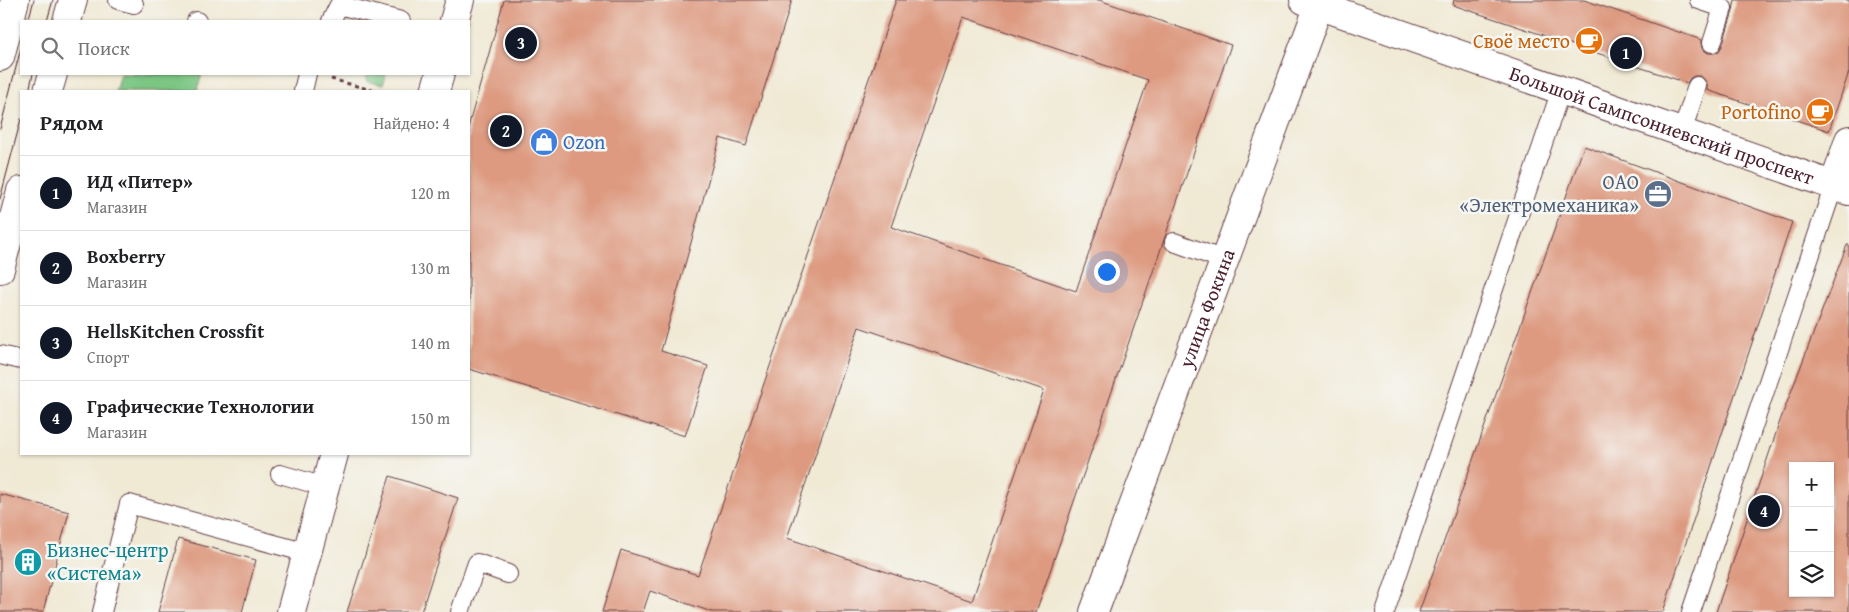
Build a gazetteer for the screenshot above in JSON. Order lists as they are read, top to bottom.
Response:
{
  "streets": {
    "street": ["Большой Сампсониевский проспект", "улица Фокина"]
  },
  "crossings": [
    ["Большой Сампсониевский проспект", "улица Фокина"]
  ],
  "places": {
    "cafe": ["Своё место", "Portofino"],
    "shop": ["Ozon"],
    "office": ["ОАО «Электромеханика»"],
    "building": ["Бизнес-центр «Система»"]
  },
  "page": {
    "search": "Поиск",
    "pins": [
      "3",
      "1",
      "2",
      "4"
    ],
    "heading": ["Рядом", "Найдено: 4"],
    "list": [
      {
        "mark": "1",
        "name": "ИД «Питер»",
        "note": "Магазин",
        "value": "120 m"
      },
      {
        "mark": "2",
        "name": "Boxberry",
        "note": "Магазин",
        "value": "130 m"
      },
      {
        "mark": "3",
        "name": "HellsKitchen Crossfit",
        "note": "Спорт",
        "value": "140 m"
      },
      {
        "mark": "4",
        "name": "Графические Технологии",
        "note": "Магазин",
        "value": "150 m"
      }
    ],
    "map_buttons": ["+", "−"]
  }
}
